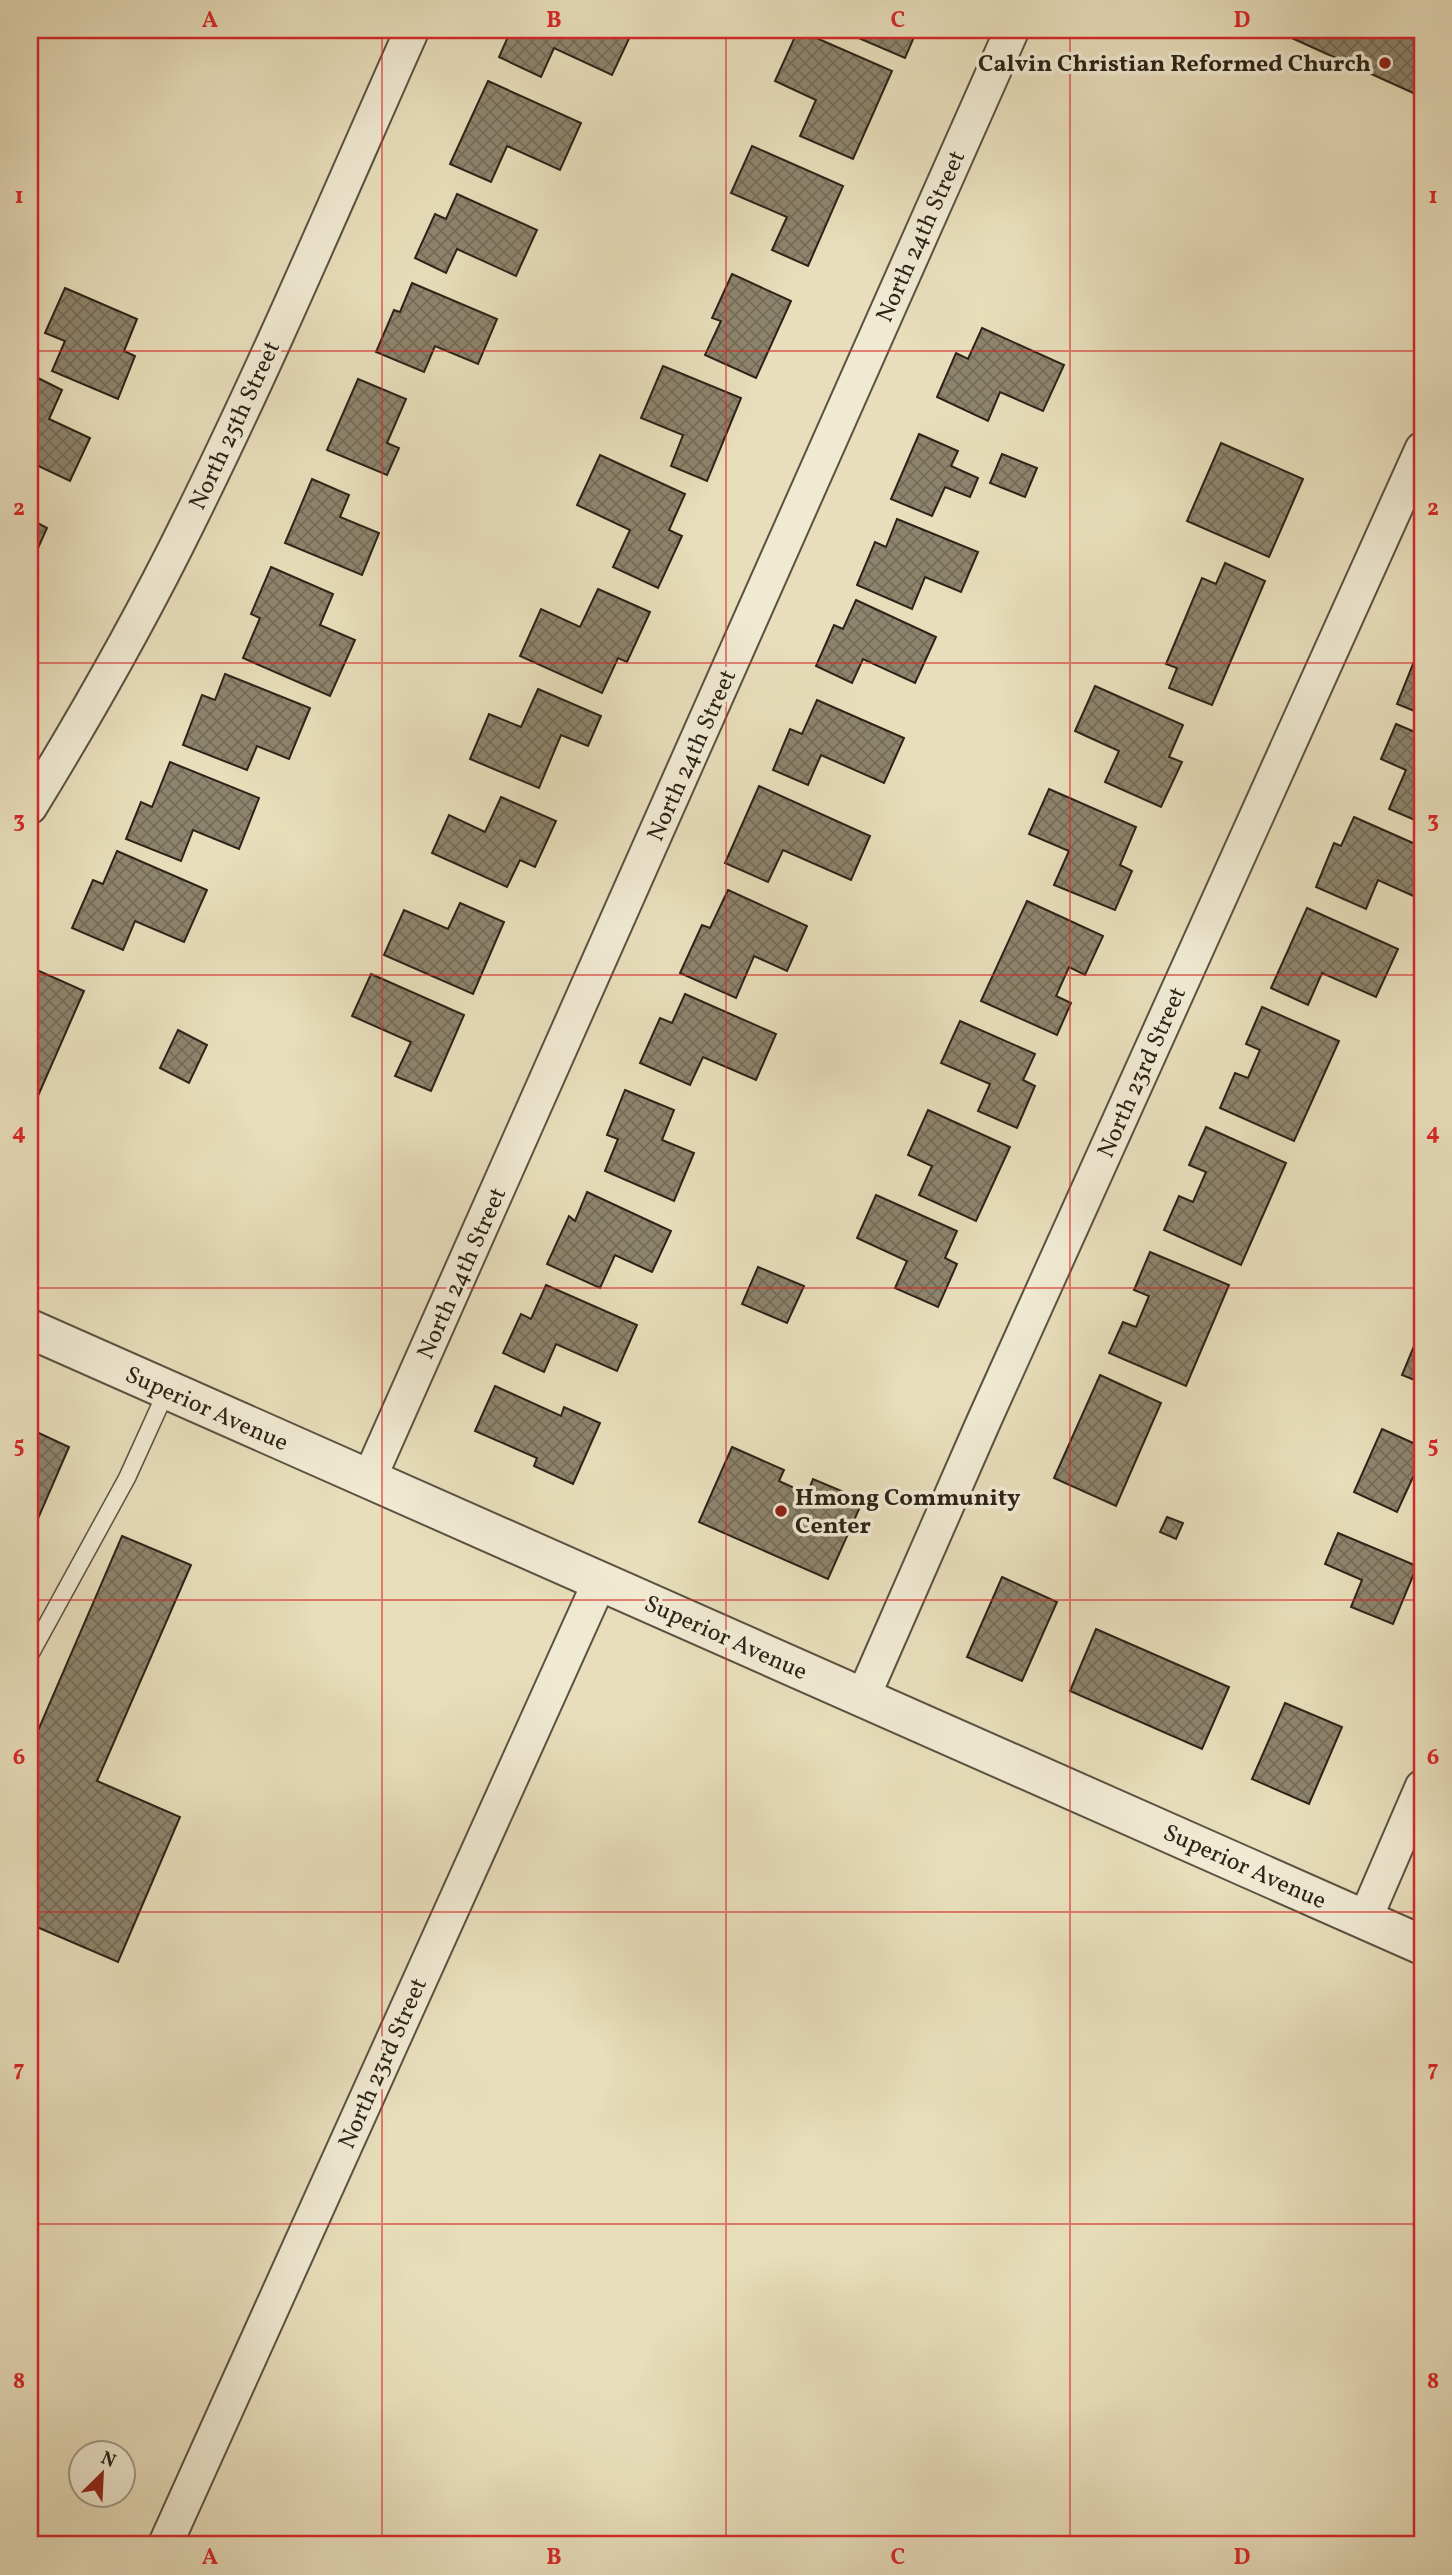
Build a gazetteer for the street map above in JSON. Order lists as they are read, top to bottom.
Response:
{
  "streets": {
    "street": [
      "North 24th Street",
      "North 25th Street",
      "North 23rd Street",
      "Superior Avenue"
    ]
  },
  "crossings": [
    ["North 24th Street", "Superior Avenue"],
    ["North 23rd Street", "Superior Avenue"]
  ],
  "places": ["Calvin Christian Reformed Church", "Hmong Community Center"],
  "north": "top right",
  "grid": {
    "columns": [
      "A",
      "B",
      "C",
      "D"
    ],
    "rows": [
      "1",
      "2",
      "3",
      "4",
      "5",
      "6",
      "7",
      "8"
    ]
  }
}
